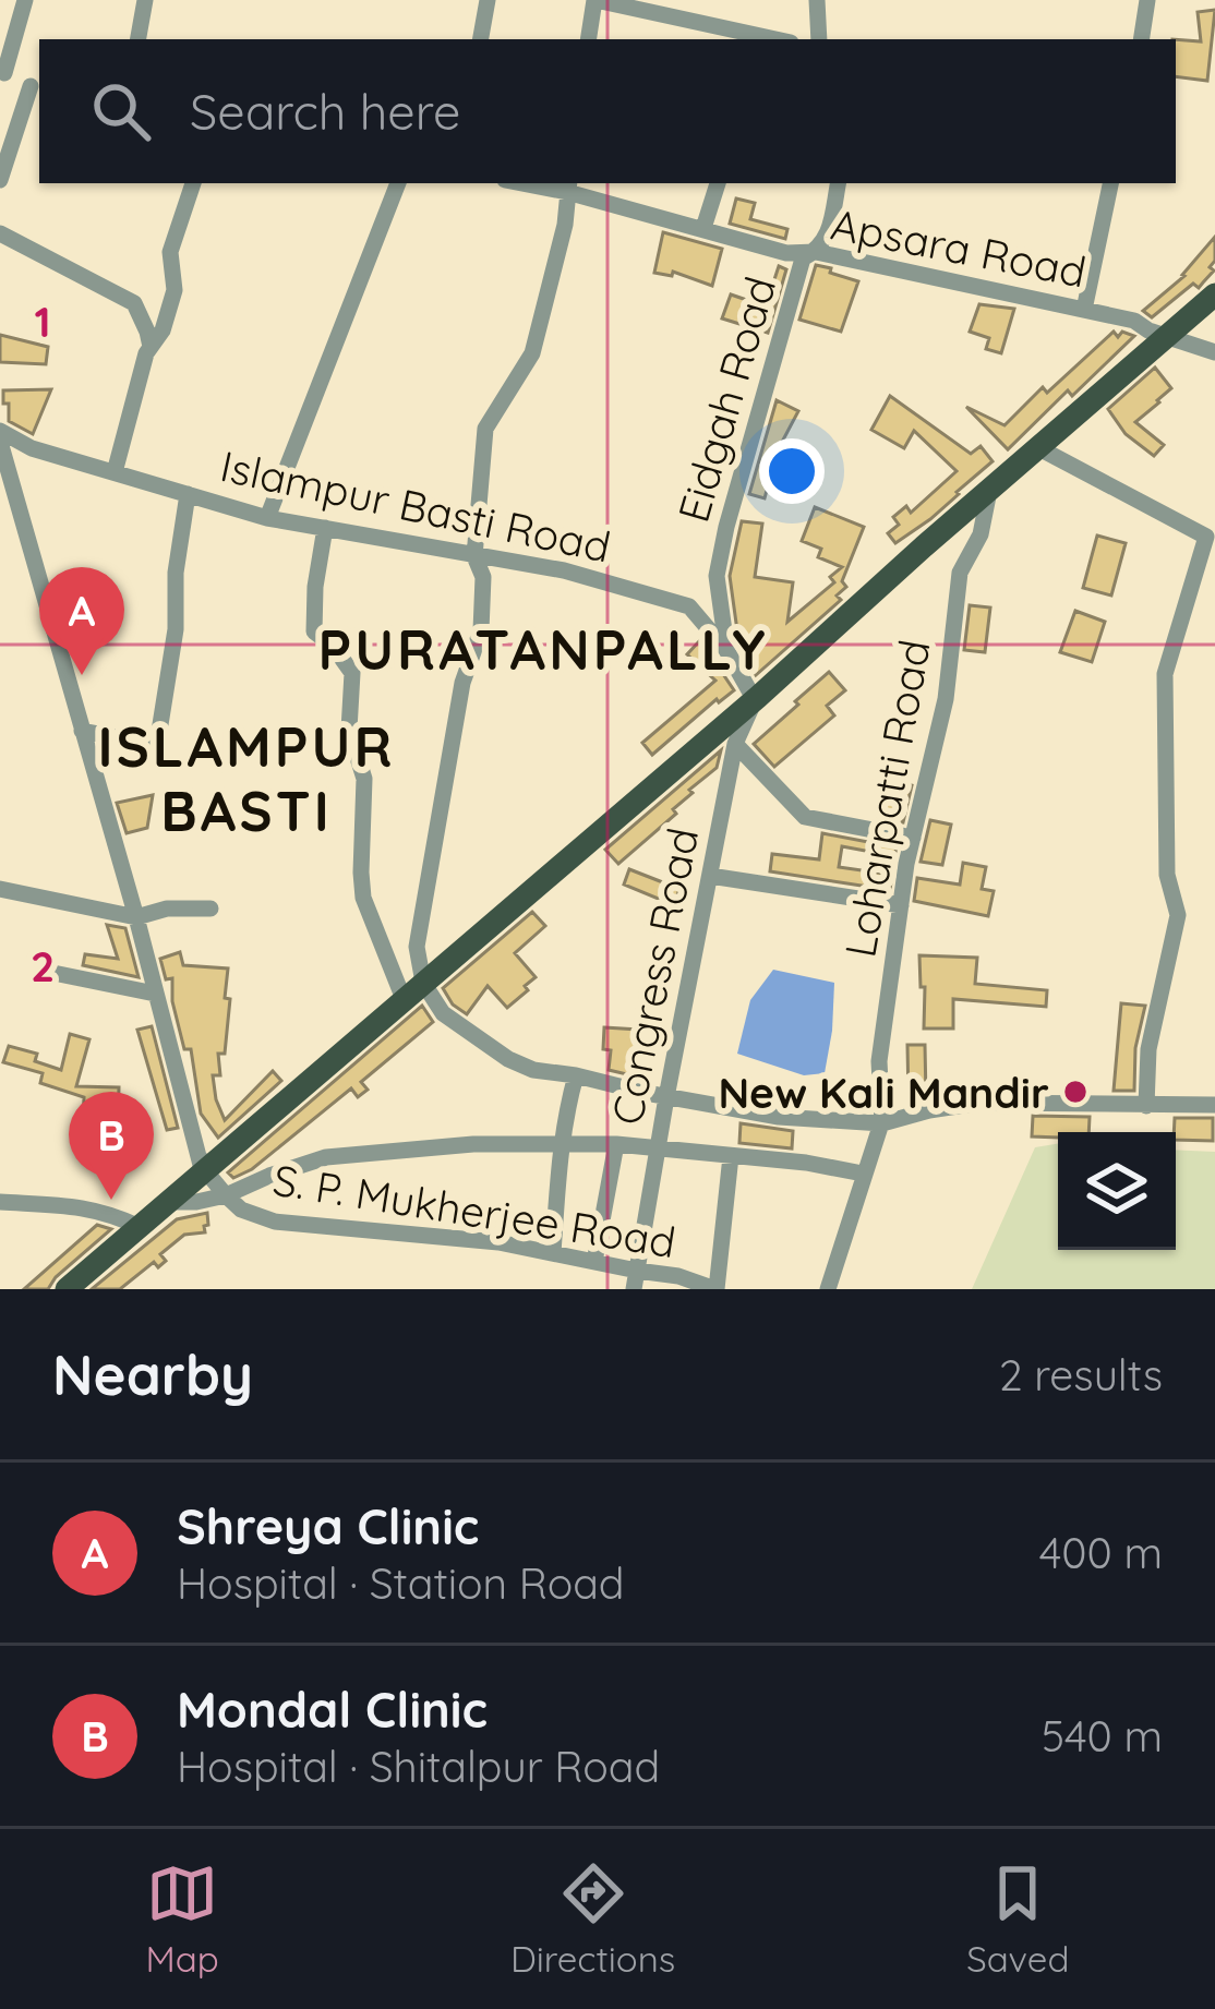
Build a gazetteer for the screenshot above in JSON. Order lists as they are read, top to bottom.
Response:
{
  "streets": {
    "street": [
      "Apsara Road",
      "Eidgah Road",
      "Islampur Basti Road",
      "Loharpatti Road",
      "Congress Road",
      "S. P. Mukherjee Road"
    ]
  },
  "crossings": [
    ["Apsara Road", "Eidgah Road"],
    ["Eidgah Road", "Islampur Basti Road"],
    ["Congress Road", "S. P. Mukherjee Road"]
  ],
  "districts": ["PURATANPALLY", "ISLAMPUR BASTI"],
  "places": ["New Kali Mandir"],
  "page": {
    "search": "Search here",
    "pins": ["A", "B"],
    "heading": ["Nearby", "2 results"],
    "list": [
      {
        "mark": "A",
        "name": "Shreya Clinic",
        "note": "Hospital · Station Road",
        "value": "400 m"
      },
      {
        "mark": "B",
        "name": "Mondal Clinic",
        "note": "Hospital · Shitalpur Road",
        "value": "540 m"
      }
    ],
    "nav": ["Map", "Directions", "Saved"]
  },
  "grid": {
    "rows": ["1", "2"]
  }
}
